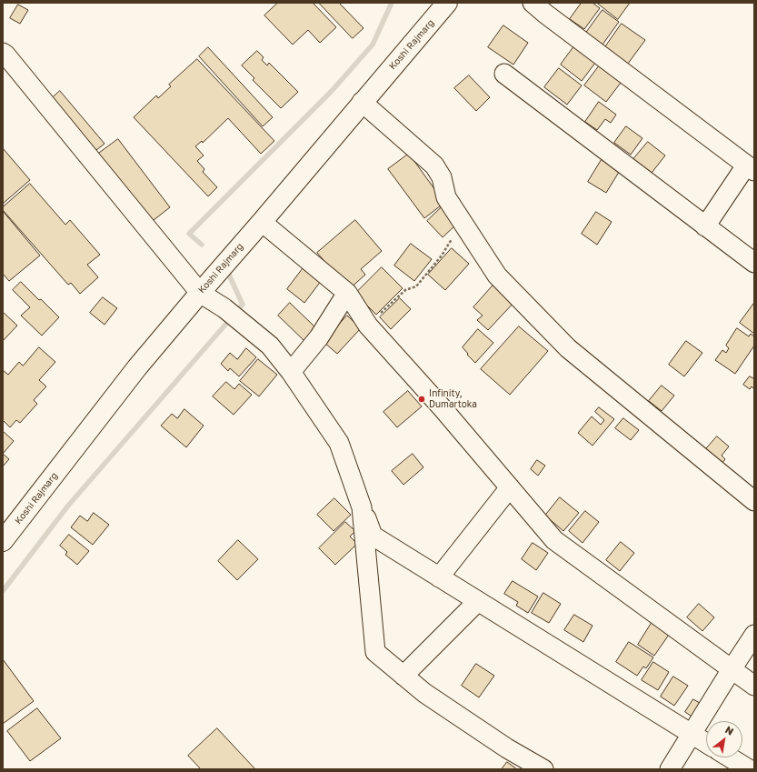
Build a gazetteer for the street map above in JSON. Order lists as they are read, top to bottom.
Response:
{
  "streets": {
    "main road": ["Koshi Rajmarg"]
  },
  "places": ["Infinity, Dumartoka"],
  "north": "top right"
}
